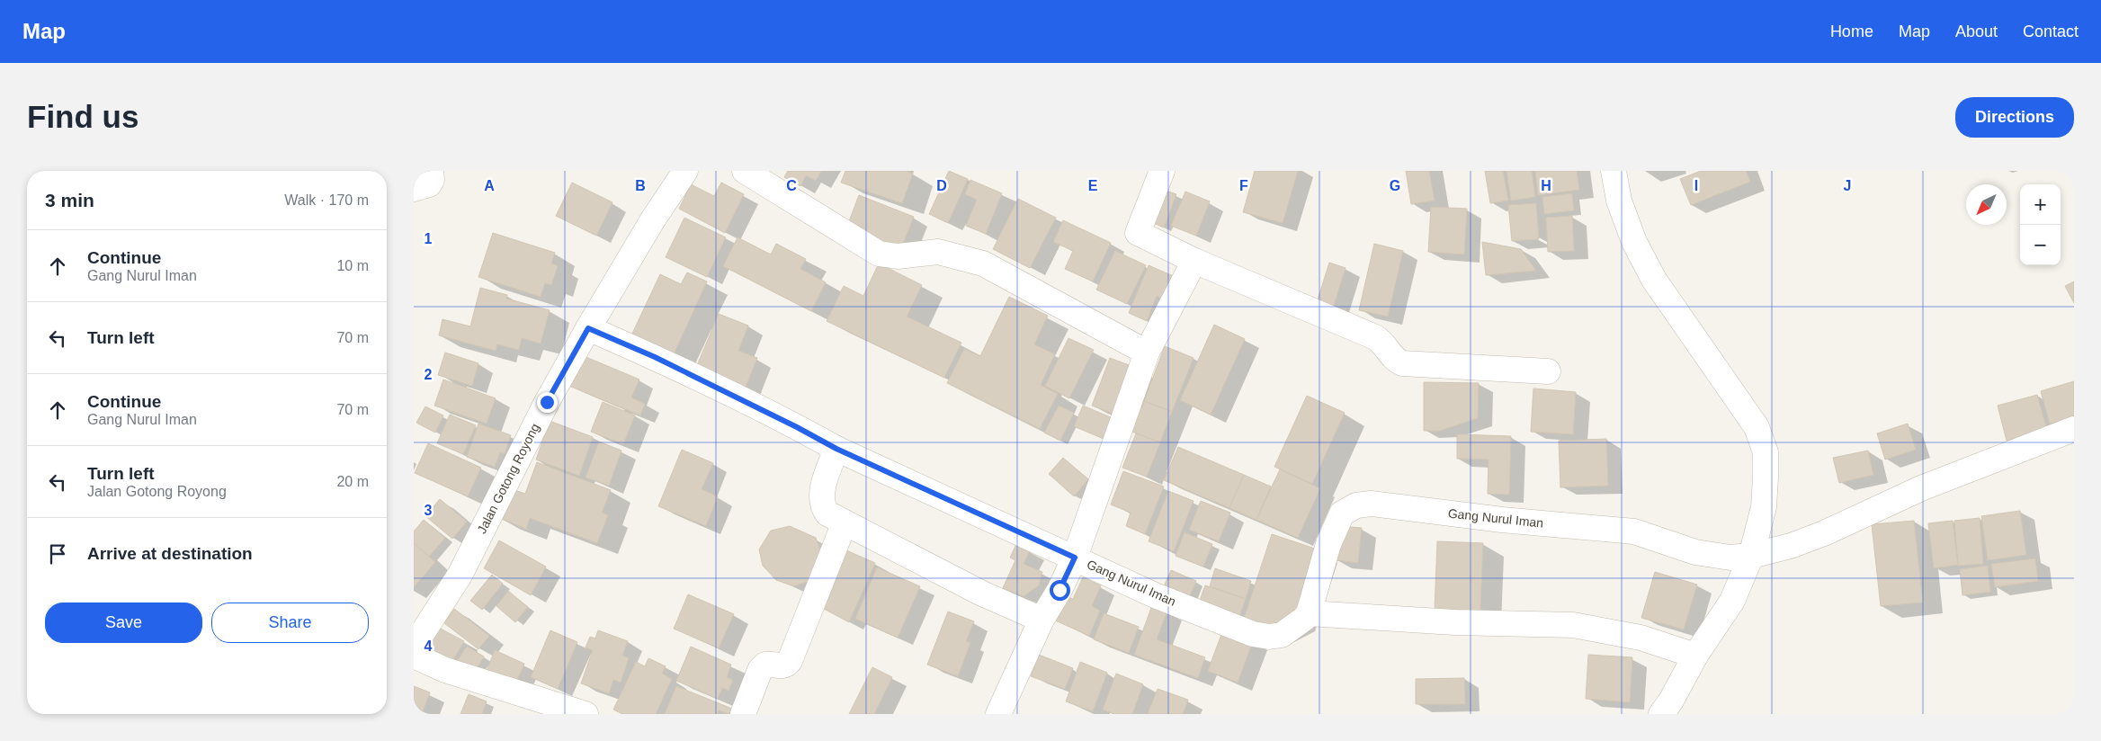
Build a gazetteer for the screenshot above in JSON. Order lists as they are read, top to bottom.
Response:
{
  "streets": {
    "street": ["Jalan Gotong Royong", "Gang Nurul Iman"]
  },
  "north": "bottom left",
  "page": {
    "header": "Map",
    "nav": [
      "Home",
      "Map",
      "About",
      "Contact"
    ],
    "buttons": [
      "Directions",
      ["Save", "Share"]
    ],
    "title": "Find us",
    "heading": ["3 min", "Walk · 170 m"],
    "map_buttons": ["+", "−"],
    "list": [
      ["Continue", "Gang Nurul Iman", "10 m"],
      ["Turn left", "70 m"],
      ["Continue", "Gang Nurul Iman", "70 m"],
      ["Turn left", "Jalan Gotong Royong", "20 m"],
      "Arrive at destination"
    ]
  },
  "grid": {
    "columns": [
      "A",
      "B",
      "C",
      "D",
      "E",
      "F",
      "G",
      "H",
      "I",
      "J"
    ],
    "rows": [
      "1",
      "2",
      "3",
      "4"
    ]
  }
}
